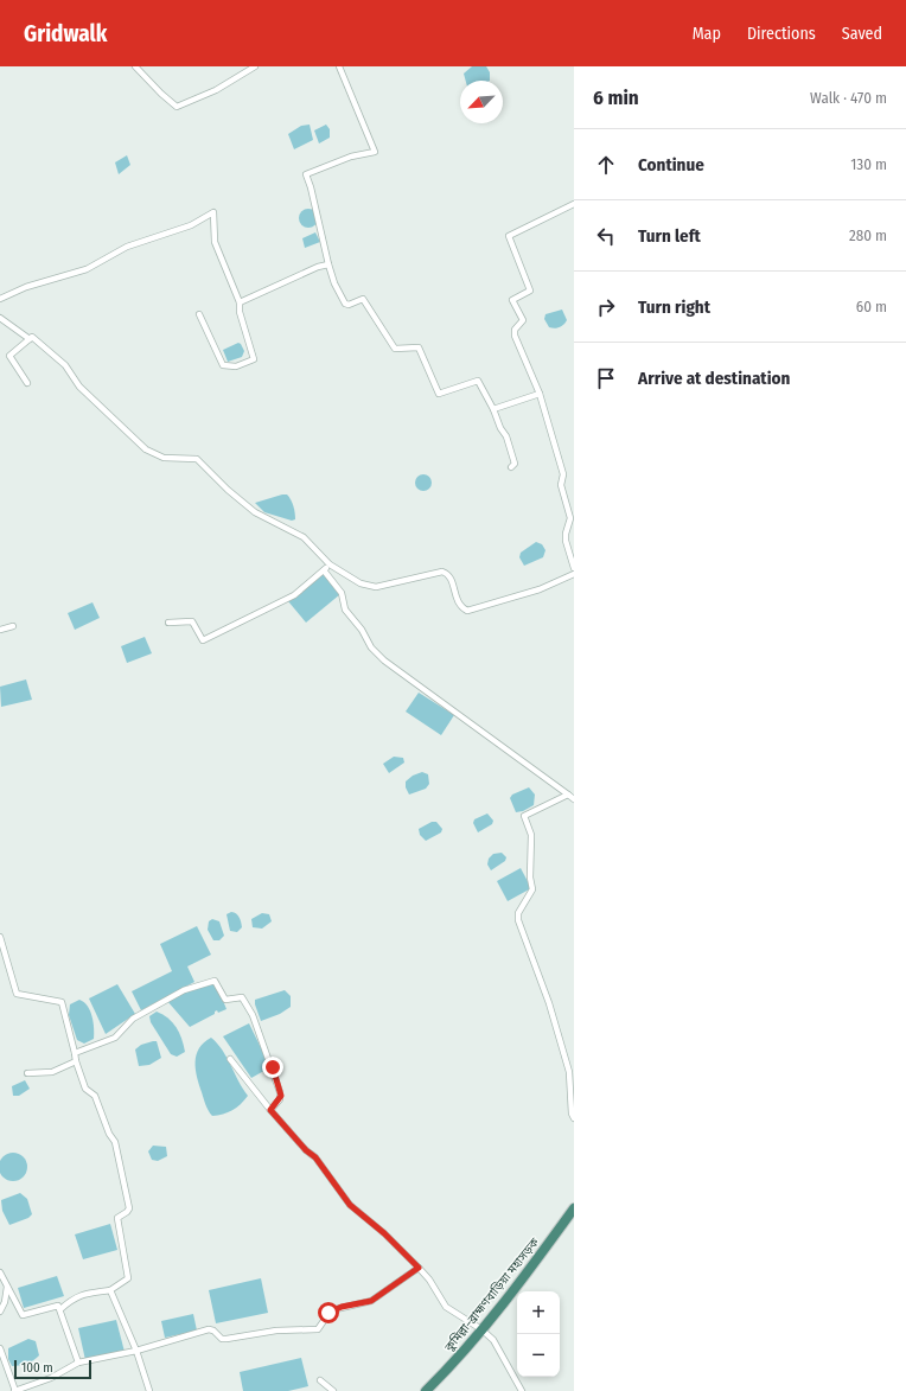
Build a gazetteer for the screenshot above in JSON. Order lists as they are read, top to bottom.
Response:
{
  "streets": {
    "highway": ["কুমিল্লা–ব্রাহ্মণবাড়িয়া মহাসড়ক"]
  },
  "scale_bar": "100 m",
  "north": "bottom left",
  "page": {
    "header": "Gridwalk",
    "nav": ["Map", "Directions", "Saved"],
    "heading": ["6 min", "Walk · 470 m"],
    "list": [
      ["Continue", "130 m"],
      ["Turn left", "280 m"],
      ["Turn right", "60 m"],
      "Arrive at destination"
    ],
    "map_buttons": ["+", "−"],
    "scale": "100 m"
  }
}
